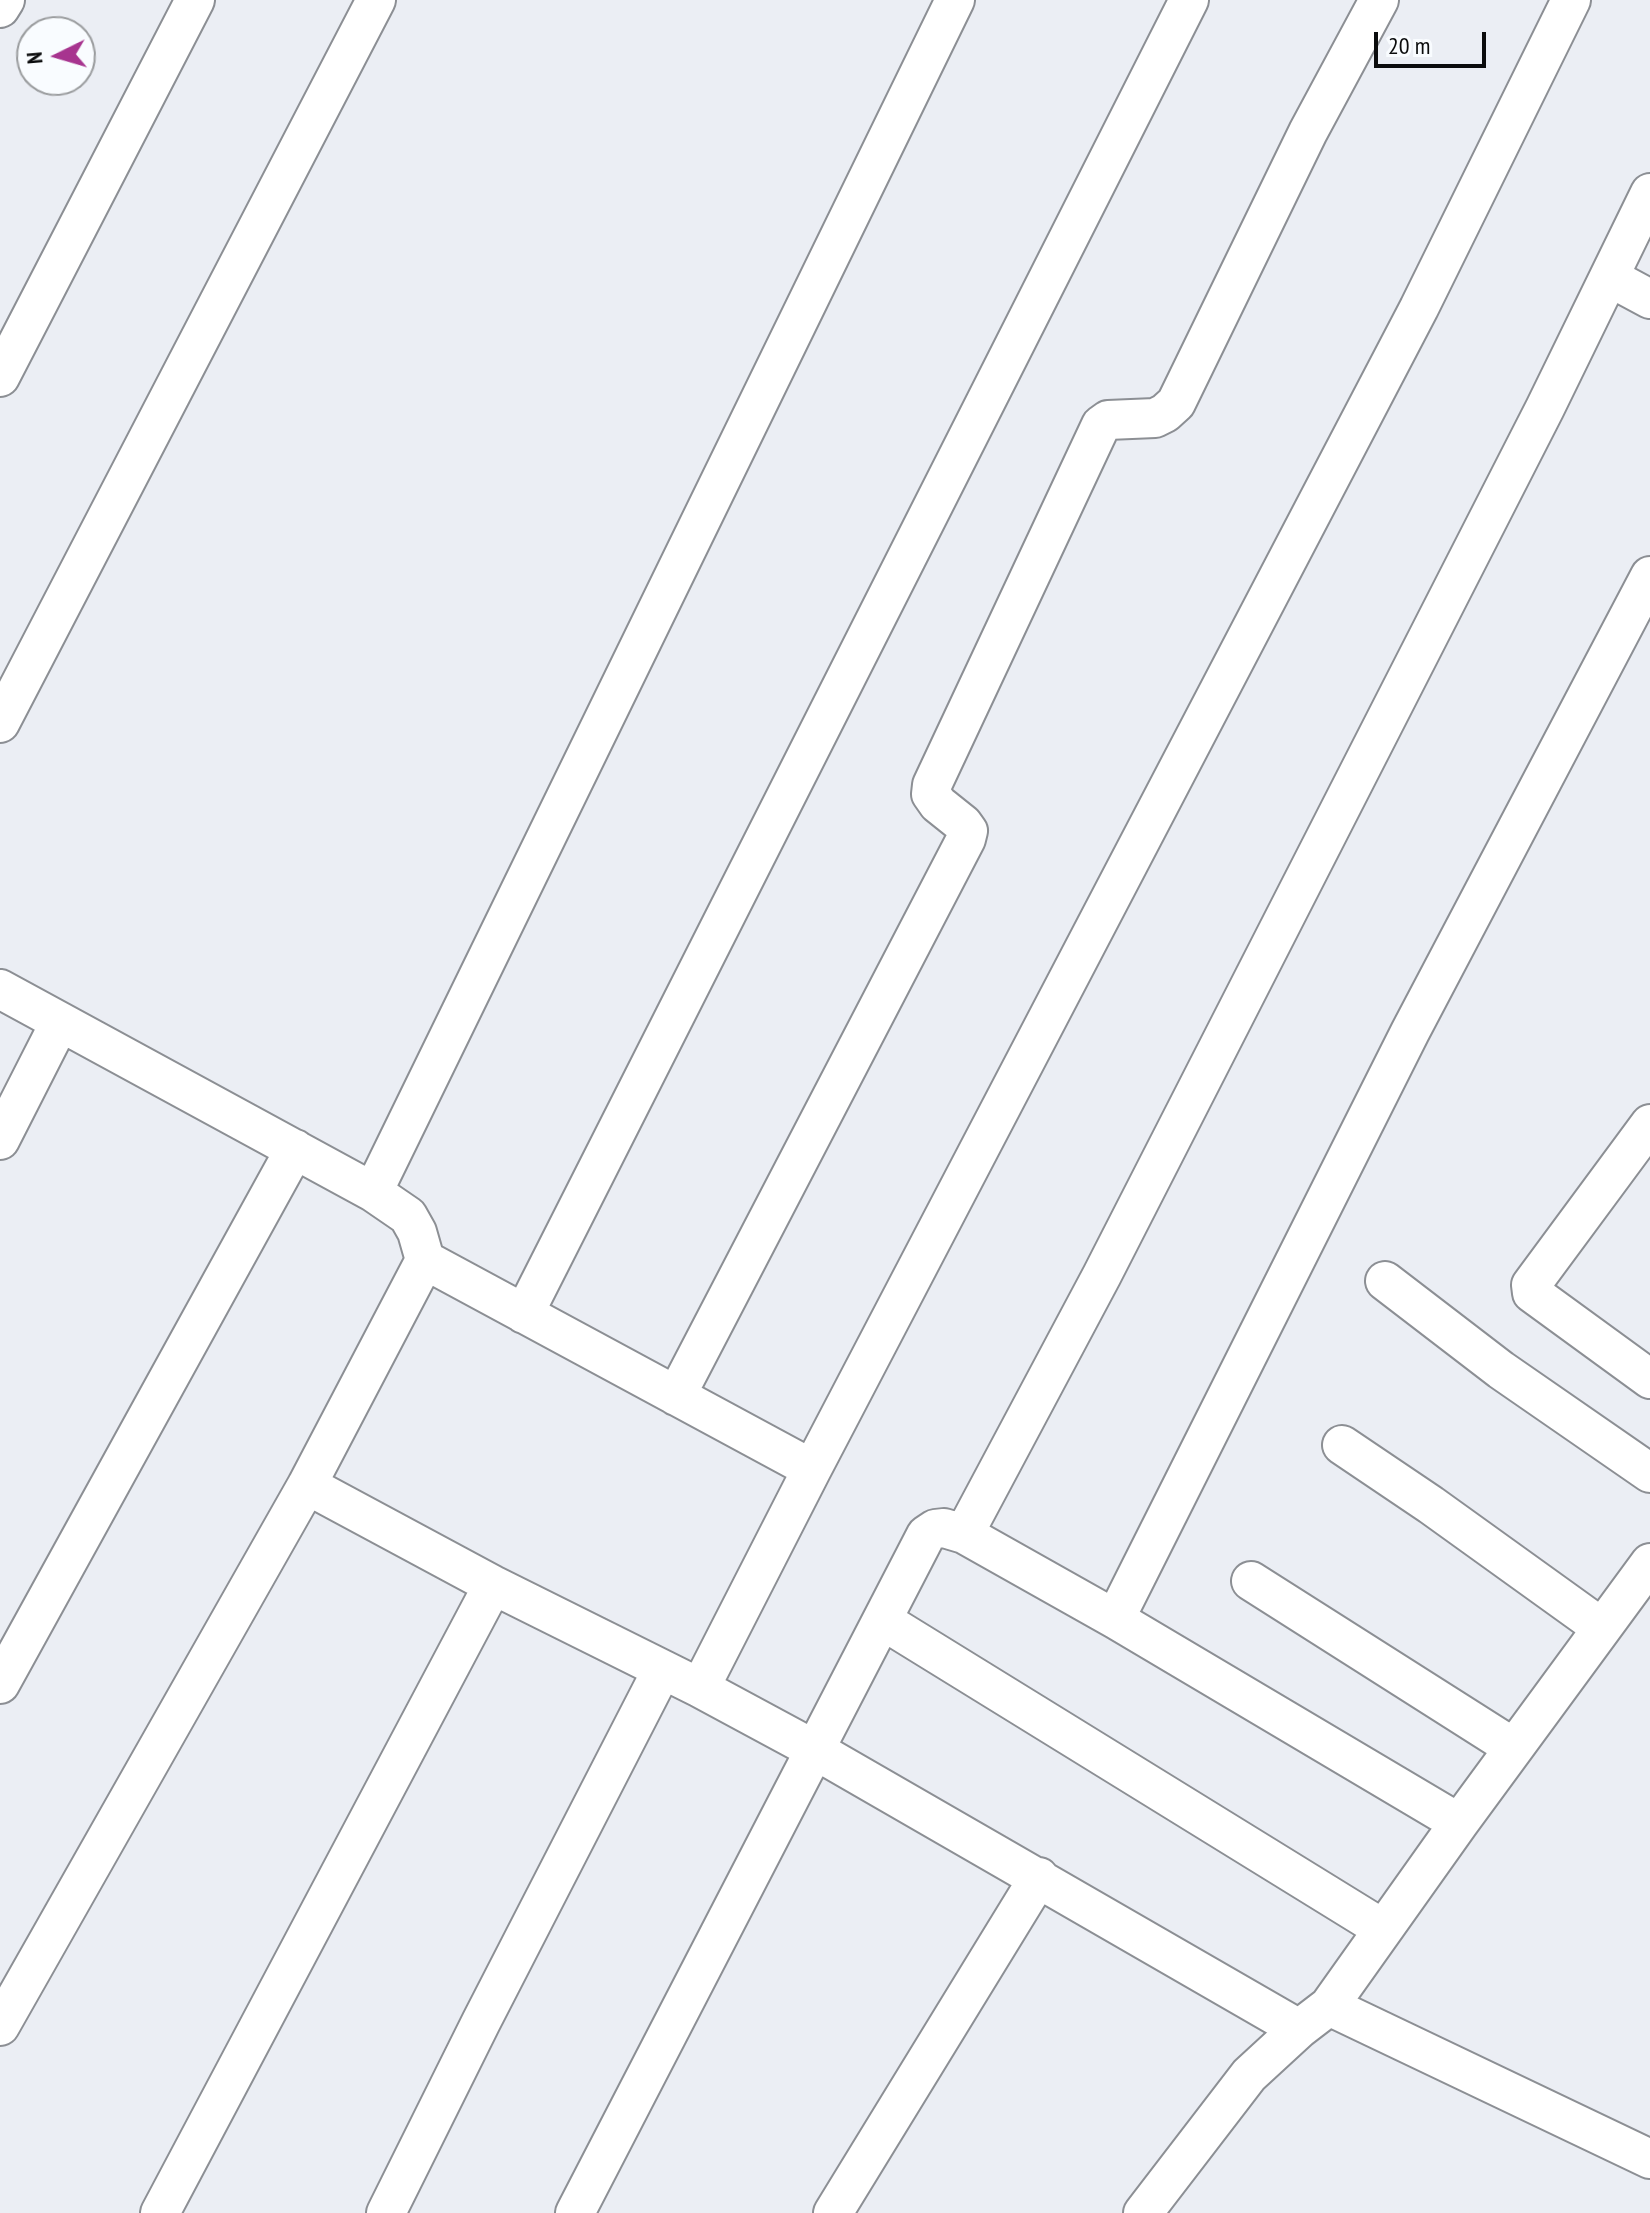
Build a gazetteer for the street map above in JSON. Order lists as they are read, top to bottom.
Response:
{
  "scale_bar": "20 m",
  "north": "left"
}
